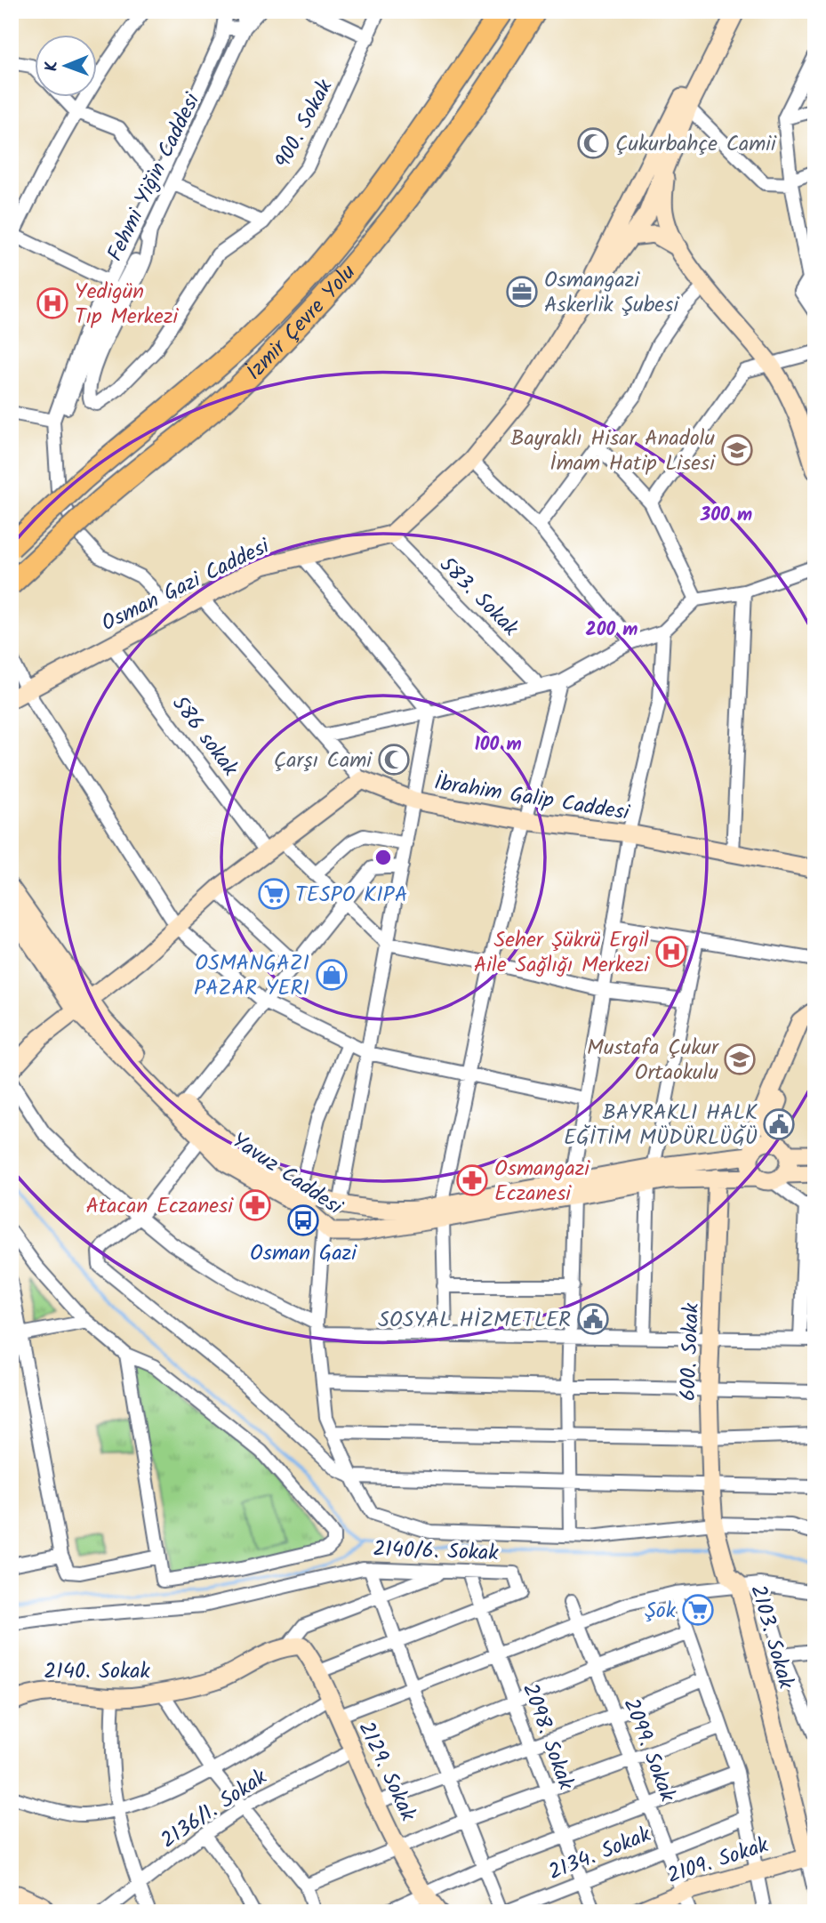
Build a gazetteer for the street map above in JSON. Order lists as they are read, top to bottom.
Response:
{
  "streets": {
    "highway": ["İzmir Çevre Yolu"],
    "main road": [
      "Osman Gazi Caddesi",
      "İbrahim Galip Caddesi",
      "Yavuz Caddesi",
      "600. Sokak",
      "2103. Sokak",
      "2140. Sokak",
      "2129. Sokak",
      "2109. Sokak"
    ],
    "street": [
      "900. Sokak",
      "Fehmi Yiğin Caddesi",
      "583. Sokak",
      "586 sokak",
      "2140/6. Sokak",
      "2098. Sokak",
      "2099. Sokak",
      "2136/1. Sokak",
      "2134. Sokak"
    ]
  },
  "crossings": [
    ["900. Sokak", "Fehmi Yiğin Caddesi"],
    ["Fehmi Yiğin Caddesi", "Osman Gazi Caddesi"],
    ["Osman Gazi Caddesi", "583. Sokak"],
    ["Osman Gazi Caddesi", "586 sokak"],
    ["Yavuz Caddesi", "600. Sokak"],
    ["600. Sokak", "2103. Sokak"],
    ["2140/6. Sokak", "2140. Sokak"],
    ["2140/6. Sokak", "2098. Sokak"],
    ["2140/6. Sokak", "2129. Sokak"],
    ["2103. Sokak", "2109. Sokak"],
    ["2140. Sokak", "2129. Sokak"],
    ["2098. Sokak", "2134. Sokak"],
    ["2099. Sokak", "2134. Sokak"],
    ["2099. Sokak", "2109. Sokak"],
    ["2129. Sokak", "2136/1. Sokak"]
  ],
  "places": {
    "mosque": ["Çukurbahçe Camii", "Çarşı Cami"],
    "office": ["Osmangazi Askerlik Şubesi"],
    "hospital": ["Yedigün Tıp Merkezi", "Seher Şükrü Ergil Aile Sağlığı Merkezi"],
    "school or university": ["Bayraklı Hisar Anadolu İmam Hatip Lisesi", "Mustafa Çukur Ortaokulu"],
    "supermarket": ["TESPO KIPA", "Şok"],
    "shop": ["OSMANGAZI PAZAR YERI"],
    "public building": ["BAYRAKLI HALK EĞİTİM MÜDÜRLÜĞÜ", "SOSYAL HİZMETLER"],
    "pharmacy": ["Osmangazi Eczanesi", "Atacan Eczanesi"],
    "bus stop": ["Osman Gazi"]
  },
  "north": "left",
  "rings": ["300 m", "200 m", "100 m"]
}
